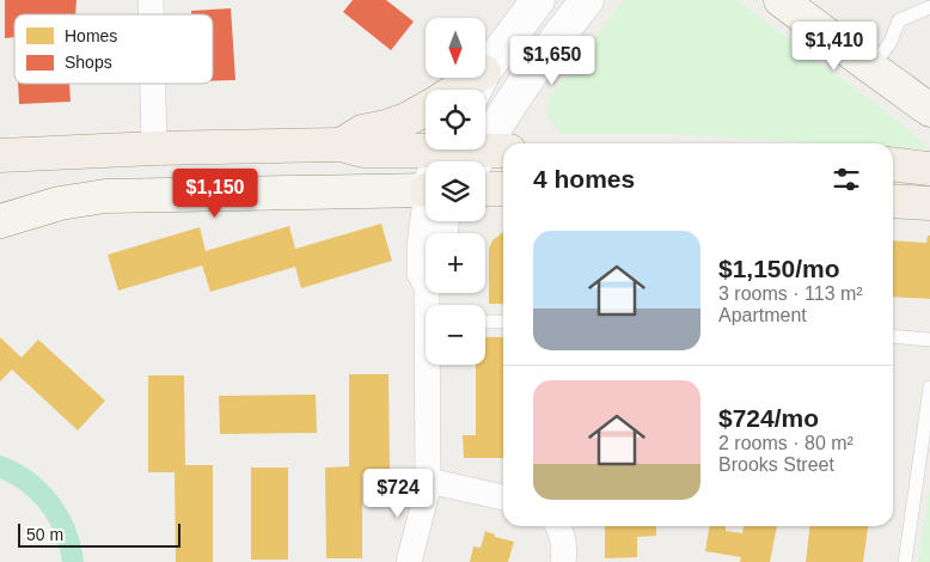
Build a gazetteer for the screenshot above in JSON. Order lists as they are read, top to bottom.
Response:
{
  "legend": ["Homes", "Shops"],
  "scale_bar": "50 m",
  "north": "bottom",
  "page": {
    "map_buttons": ["+", "−"],
    "price": [
      "$1,410",
      "$1,650",
      "$1,150",
      "$724"
    ],
    "heading": "4 homes",
    "list": [
      {
        "name": "$1,150/mo",
        "note": "3 rooms · 113 m² · Apartment"
      },
      {
        "name": "$724/mo",
        "note": "2 rooms · 80 m² · Brooks Street"
      }
    ],
    "scale": "50 m"
  }
}
